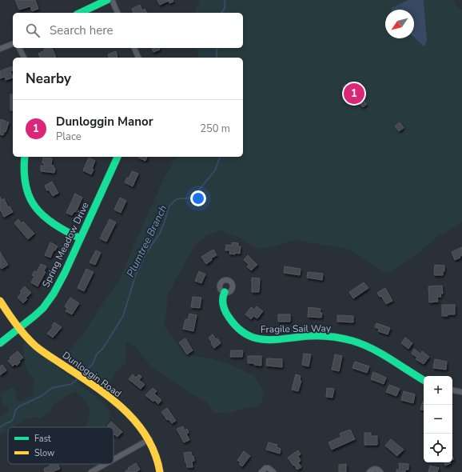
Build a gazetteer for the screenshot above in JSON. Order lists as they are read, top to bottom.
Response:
{
  "streets": {
    "street": ["Spring Meadow Drive", "Fragile Sail Way", "Dunloggin Road"]
  },
  "crossings": [
    ["Spring Meadow Drive", "Dunloggin Road"]
  ],
  "water": ["Plumtree Branch"],
  "legend": ["Fast", "Slow"],
  "north": "bottom left",
  "page": {
    "search": "Search here",
    "heading": "Nearby",
    "pins": "1",
    "list": [
      {
        "mark": "1",
        "name": "Dunloggin Manor",
        "note": "Place",
        "value": "250 m"
      }
    ],
    "map_buttons": ["+", "−"]
  }
}
